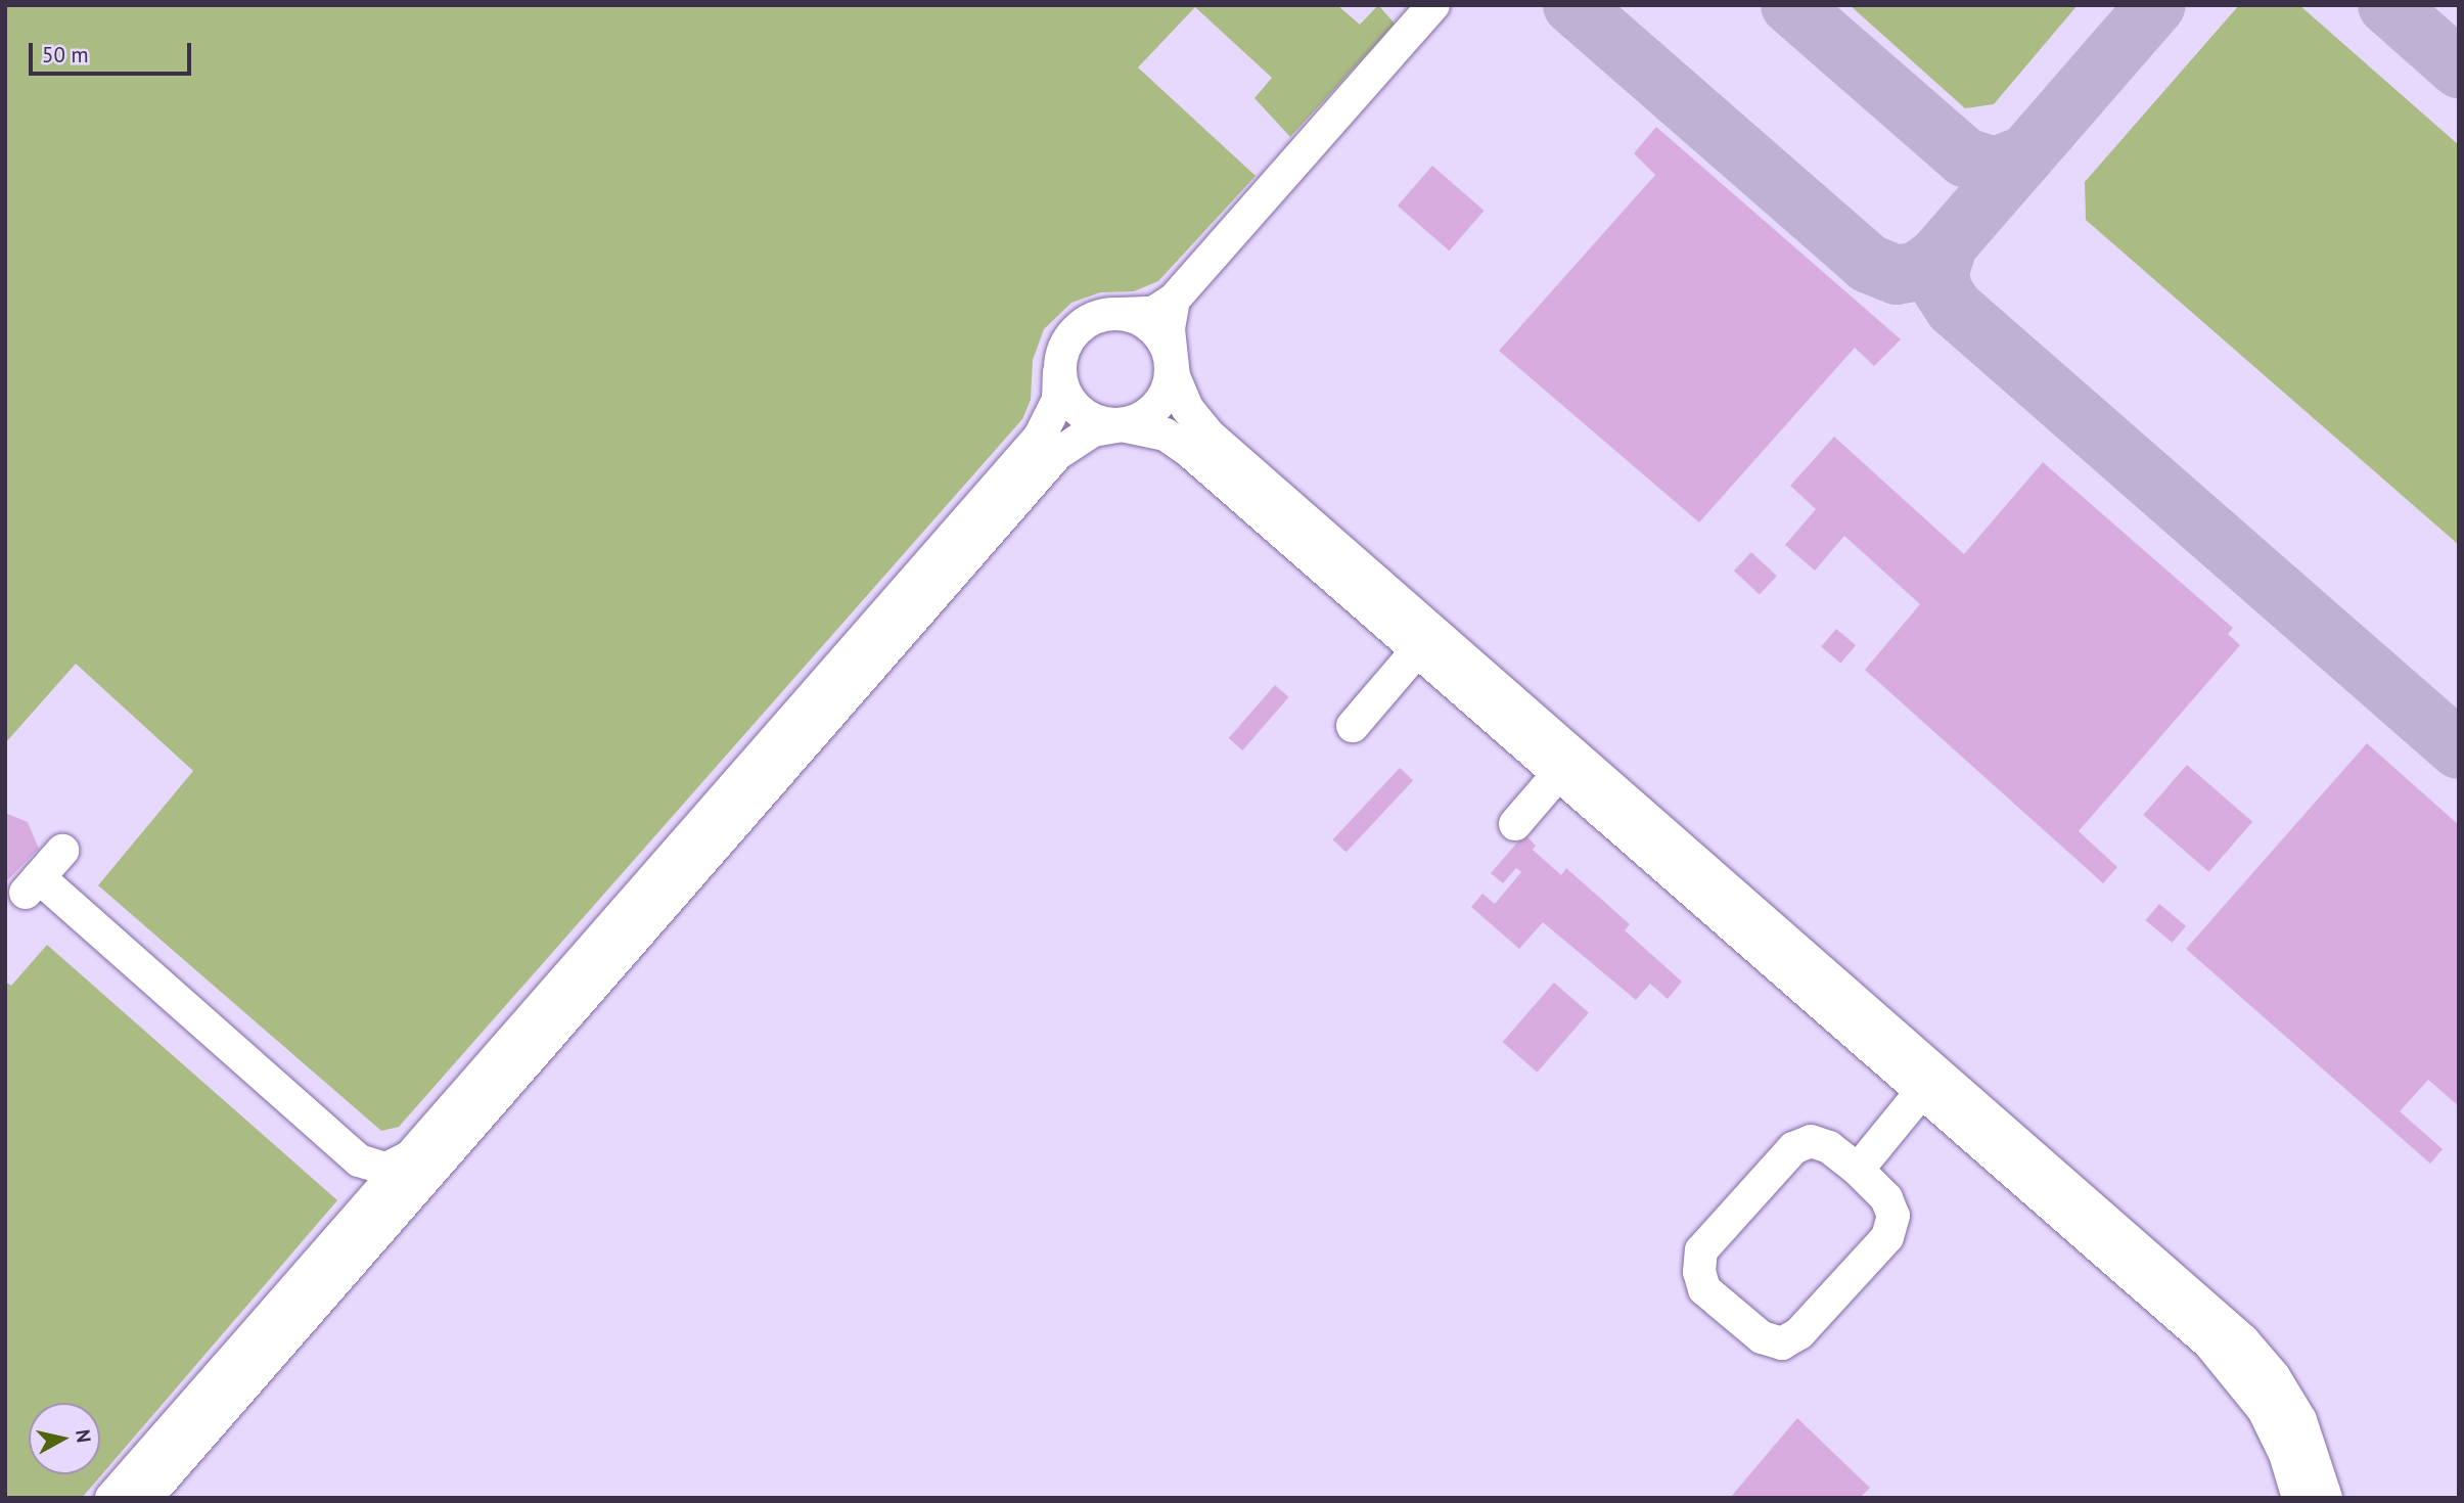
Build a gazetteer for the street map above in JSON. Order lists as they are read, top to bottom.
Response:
{
  "scale_bar": "50 m",
  "north": "right"
}
